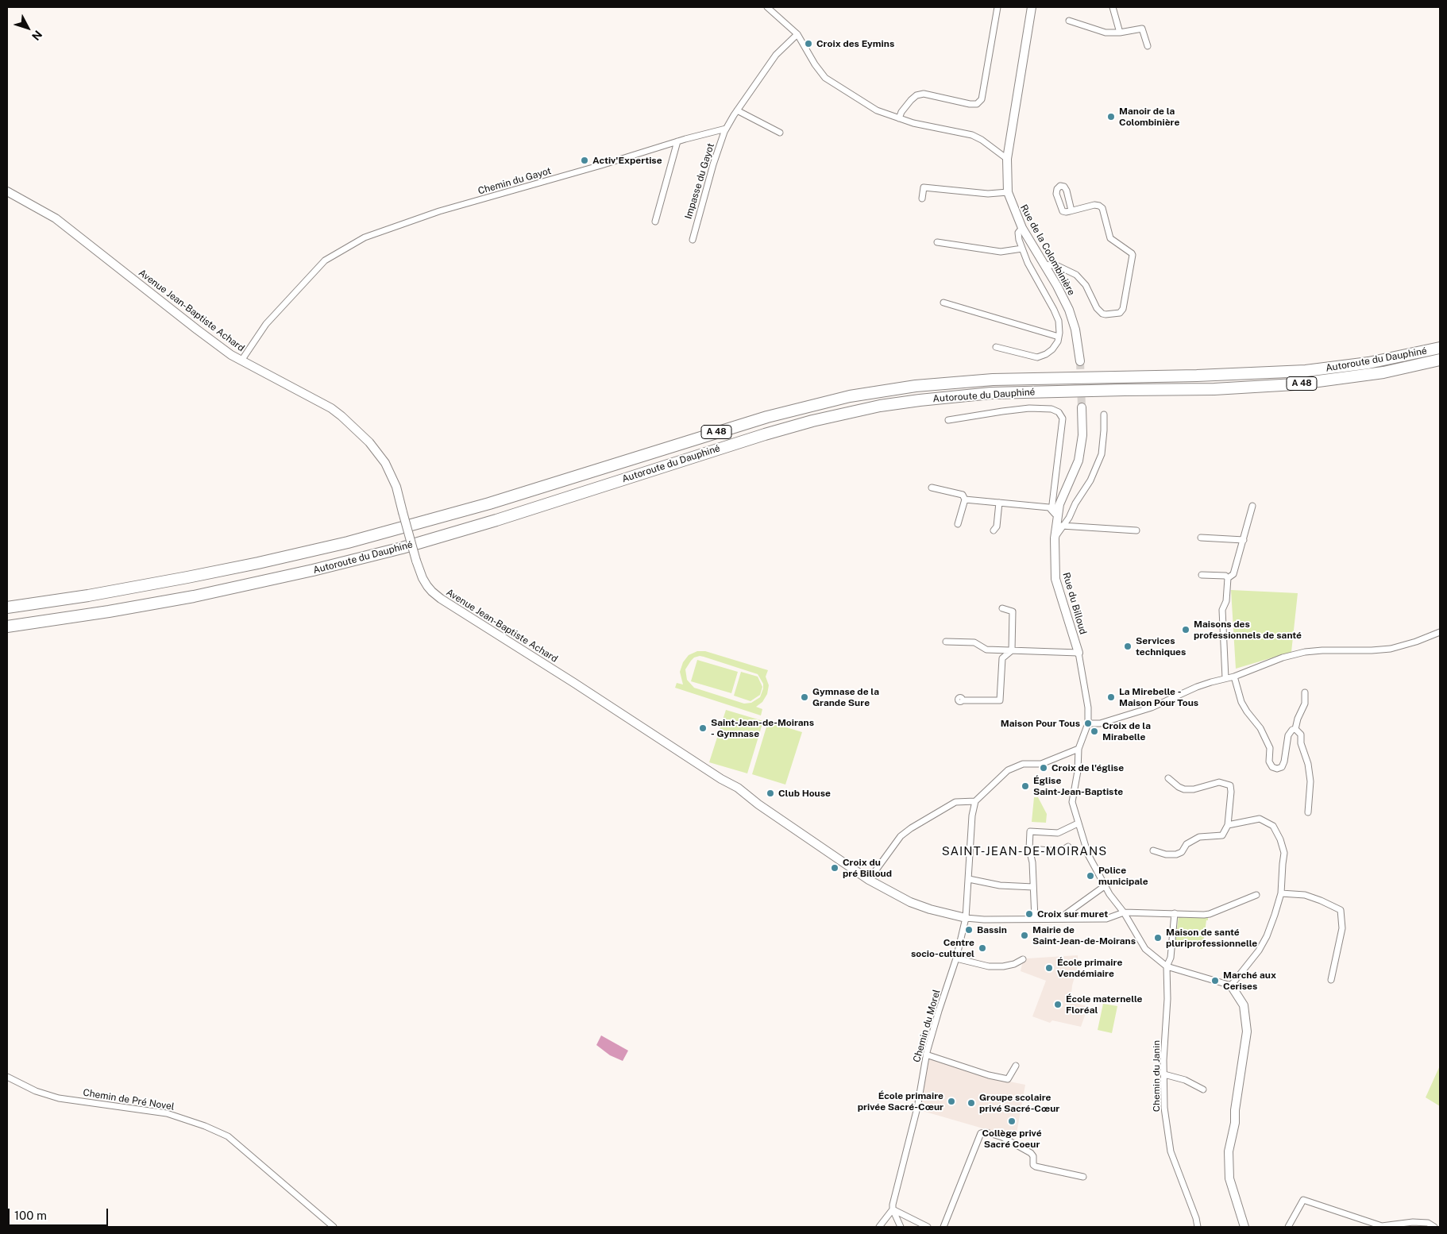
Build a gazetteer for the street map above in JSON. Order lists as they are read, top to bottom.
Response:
{
  "streets": {
    "highway": ["Autoroute du Dauphiné", "A 48"],
    "street": [
      "Chemin du Gayot",
      "Impasse du Gayot",
      "Rue de la Colombinière",
      "Avenue Jean-Baptiste Achard",
      "Rue du Billoud",
      "Chemin du Morel",
      "Chemin du Janin",
      "Chemin de Pré Novel"
    ]
  },
  "crossings": [
    ["Chemin du Gayot", "Impasse du Gayot"],
    ["Chemin du Gayot", "Avenue Jean-Baptiste Achard"],
    ["Avenue Jean-Baptiste Achard", "Chemin du Morel"]
  ],
  "districts": ["SAINT-JEAN-DE-MOIRANS"],
  "places": [
    "Croix des Eymins",
    "Manoir de la Colombinière",
    "Activ'Expertise",
    "Maisons des professionnels de santé",
    "Services techniques",
    "Gymnase de la Grande Sure",
    "La Mirebelle - Maison Pour Tous",
    "Maison Pour Tous",
    "Saint-Jean-de-Moirans - Gymnase",
    "Croix de la Mirabelle",
    "Croix de l'église",
    "Église Saint-Jean-Baptiste",
    "Club House",
    "Croix du pré Billoud",
    "Police municipale",
    "Croix sur muret",
    "Bassin",
    "Mairie de Saint-Jean-de-Moirans",
    "Maison de santé pluriprofessionnelle",
    "Centre socio-culturel",
    "École primaire Vendémiaire",
    "Marché aux Cerises",
    "École maternelle Floréal",
    "École primaire privée Sacré-Cœur",
    "Groupe scolaire privé Sacré-Cœur",
    "Collège privé Sacré Coeur"
  ],
  "scale_bar": "100 m",
  "north": "bottom right"
}
